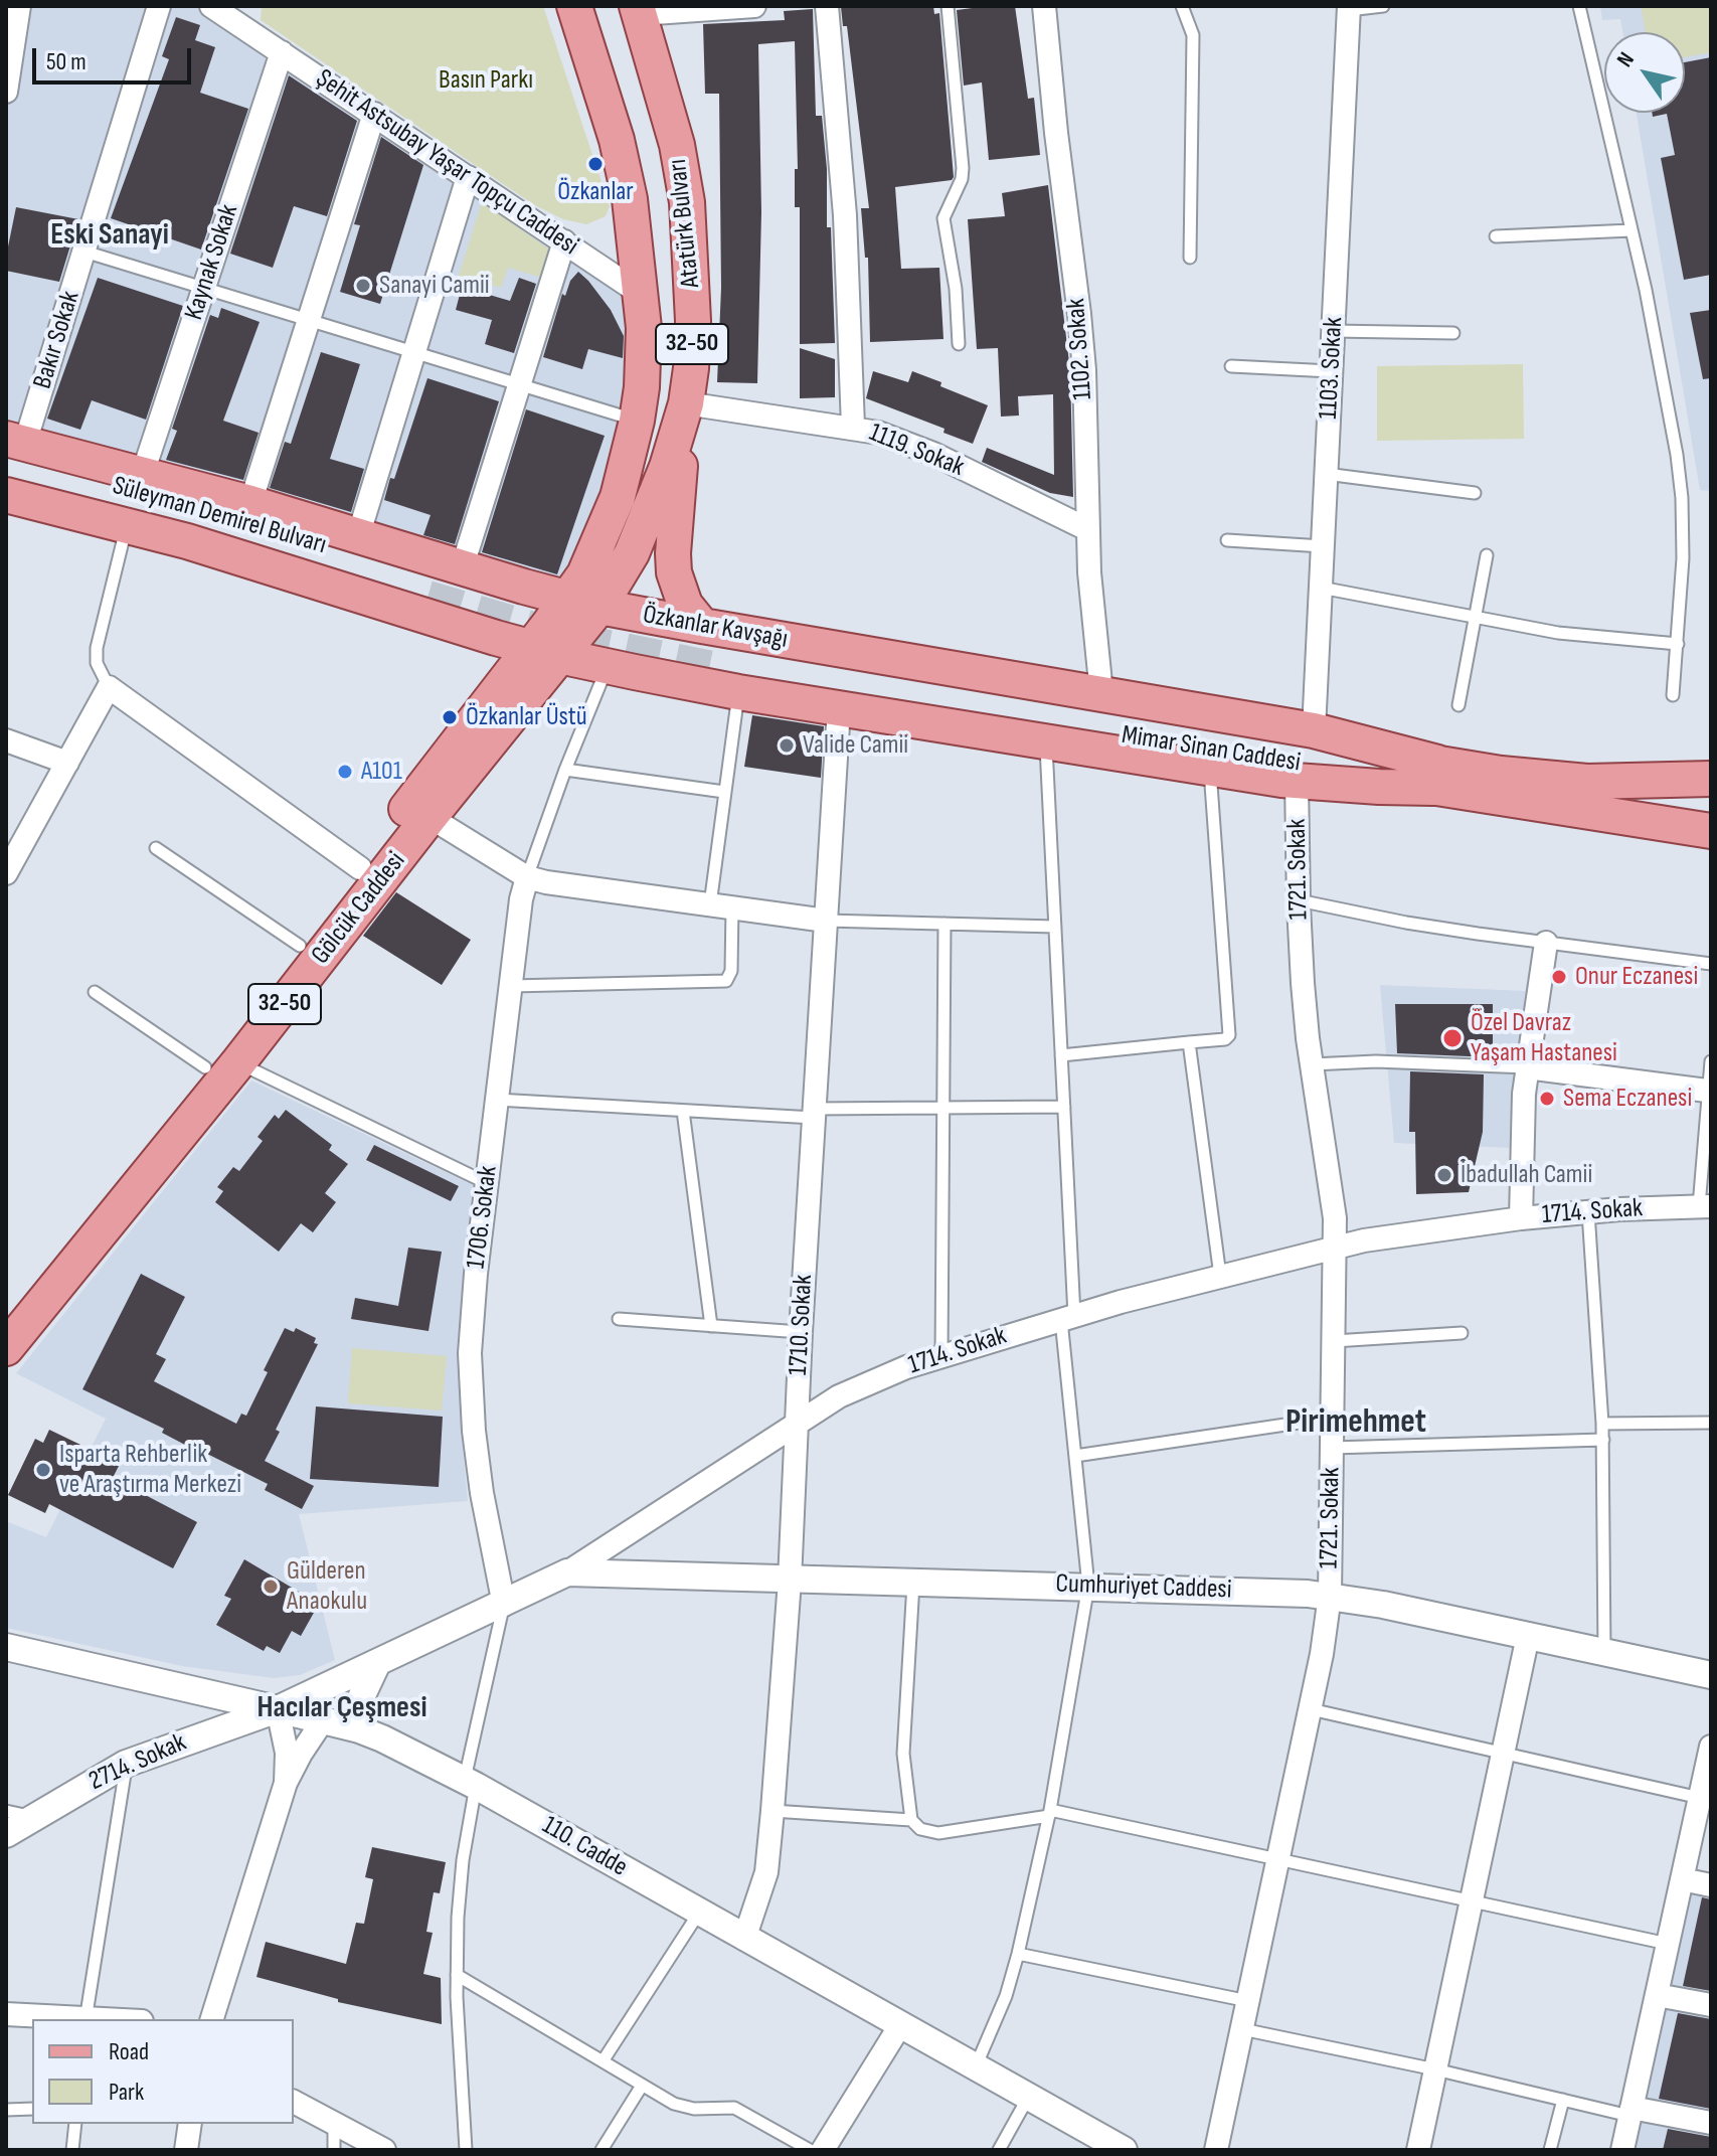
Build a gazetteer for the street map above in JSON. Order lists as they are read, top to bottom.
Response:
{
  "streets": {
    "main road": [
      "Atatürk Bulvarı",
      "32-50",
      "Süleyman Demirel Bulvarı",
      "Özkanlar Kavşağı",
      "Mimar Sinan Caddesi",
      "Gölcük Caddesi"
    ],
    "street": [
      "Şehit Astsubay Yaşar Topçu Caddesi",
      "Kaynak Sokak",
      "Bakır Sokak",
      "1102. Sokak",
      "1103. Sokak",
      "1119. Sokak",
      "1721. Sokak",
      "1714. Sokak",
      "1706. Sokak",
      "1710. Sokak",
      "Cumhuriyet Caddesi",
      "2714. Sokak",
      "110. Cadde"
    ]
  },
  "crossings": [
    ["Şehit Astsubay Yaşar Topçu Caddesi", "Atatürk Bulvarı"],
    ["Şehit Astsubay Yaşar Topçu Caddesi", "Kaynak Sokak"],
    ["Atatürk Bulvarı", "1119. Sokak"],
    ["Atatürk Bulvarı", "Özkanlar Kavşağı"],
    ["Atatürk Bulvarı", "Gölcük Caddesi"],
    ["Kaynak Sokak", "Özkanlar Kavşağı"],
    ["Bakır Sokak", "Süleyman Demirel Bulvarı"],
    ["Bakır Sokak", "Özkanlar Kavşağı"],
    ["1102. Sokak", "1119. Sokak"],
    ["1102. Sokak", "Özkanlar Kavşağı"],
    ["1103. Sokak", "Özkanlar Kavşağı"],
    ["Süleyman Demirel Bulvarı", "Özkanlar Kavşağı"],
    ["Özkanlar Kavşağı", "Mimar Sinan Caddesi"],
    ["1721. Sokak", "1714. Sokak"],
    ["1721. Sokak", "Cumhuriyet Caddesi"],
    ["1714. Sokak", "1706. Sokak"],
    ["1714. Sokak", "1710. Sokak"],
    ["1714. Sokak", "Cumhuriyet Caddesi"],
    ["1714. Sokak", "2714. Sokak"],
    ["1714. Sokak", "110. Cadde"],
    ["1706. Sokak", "110. Cadde"],
    ["1710. Sokak", "Cumhuriyet Caddesi"],
    ["1710. Sokak", "110. Cadde"],
    ["2714. Sokak", "110. Cadde"]
  ],
  "districts": ["Eski Sanayi", "Pirimehmet", "Hacılar Çeşmesi"],
  "parks": ["Basın Parkı"],
  "places": [
    "Özkanlar",
    "Sanayi Camii",
    "Özkanlar Üstü",
    "Valide Camii",
    "A101",
    "Onur Eczanesi",
    "Özel Davraz Yaşam Hastanesi",
    "Sema Eczanesi",
    "İbadullah Camii",
    "Isparta Rehberlik ve Araştırma Merkezi",
    "Gülderen Anaokulu"
  ],
  "legend": ["Road", "Park"],
  "scale_bar": "50 m",
  "north": "top left"
}
